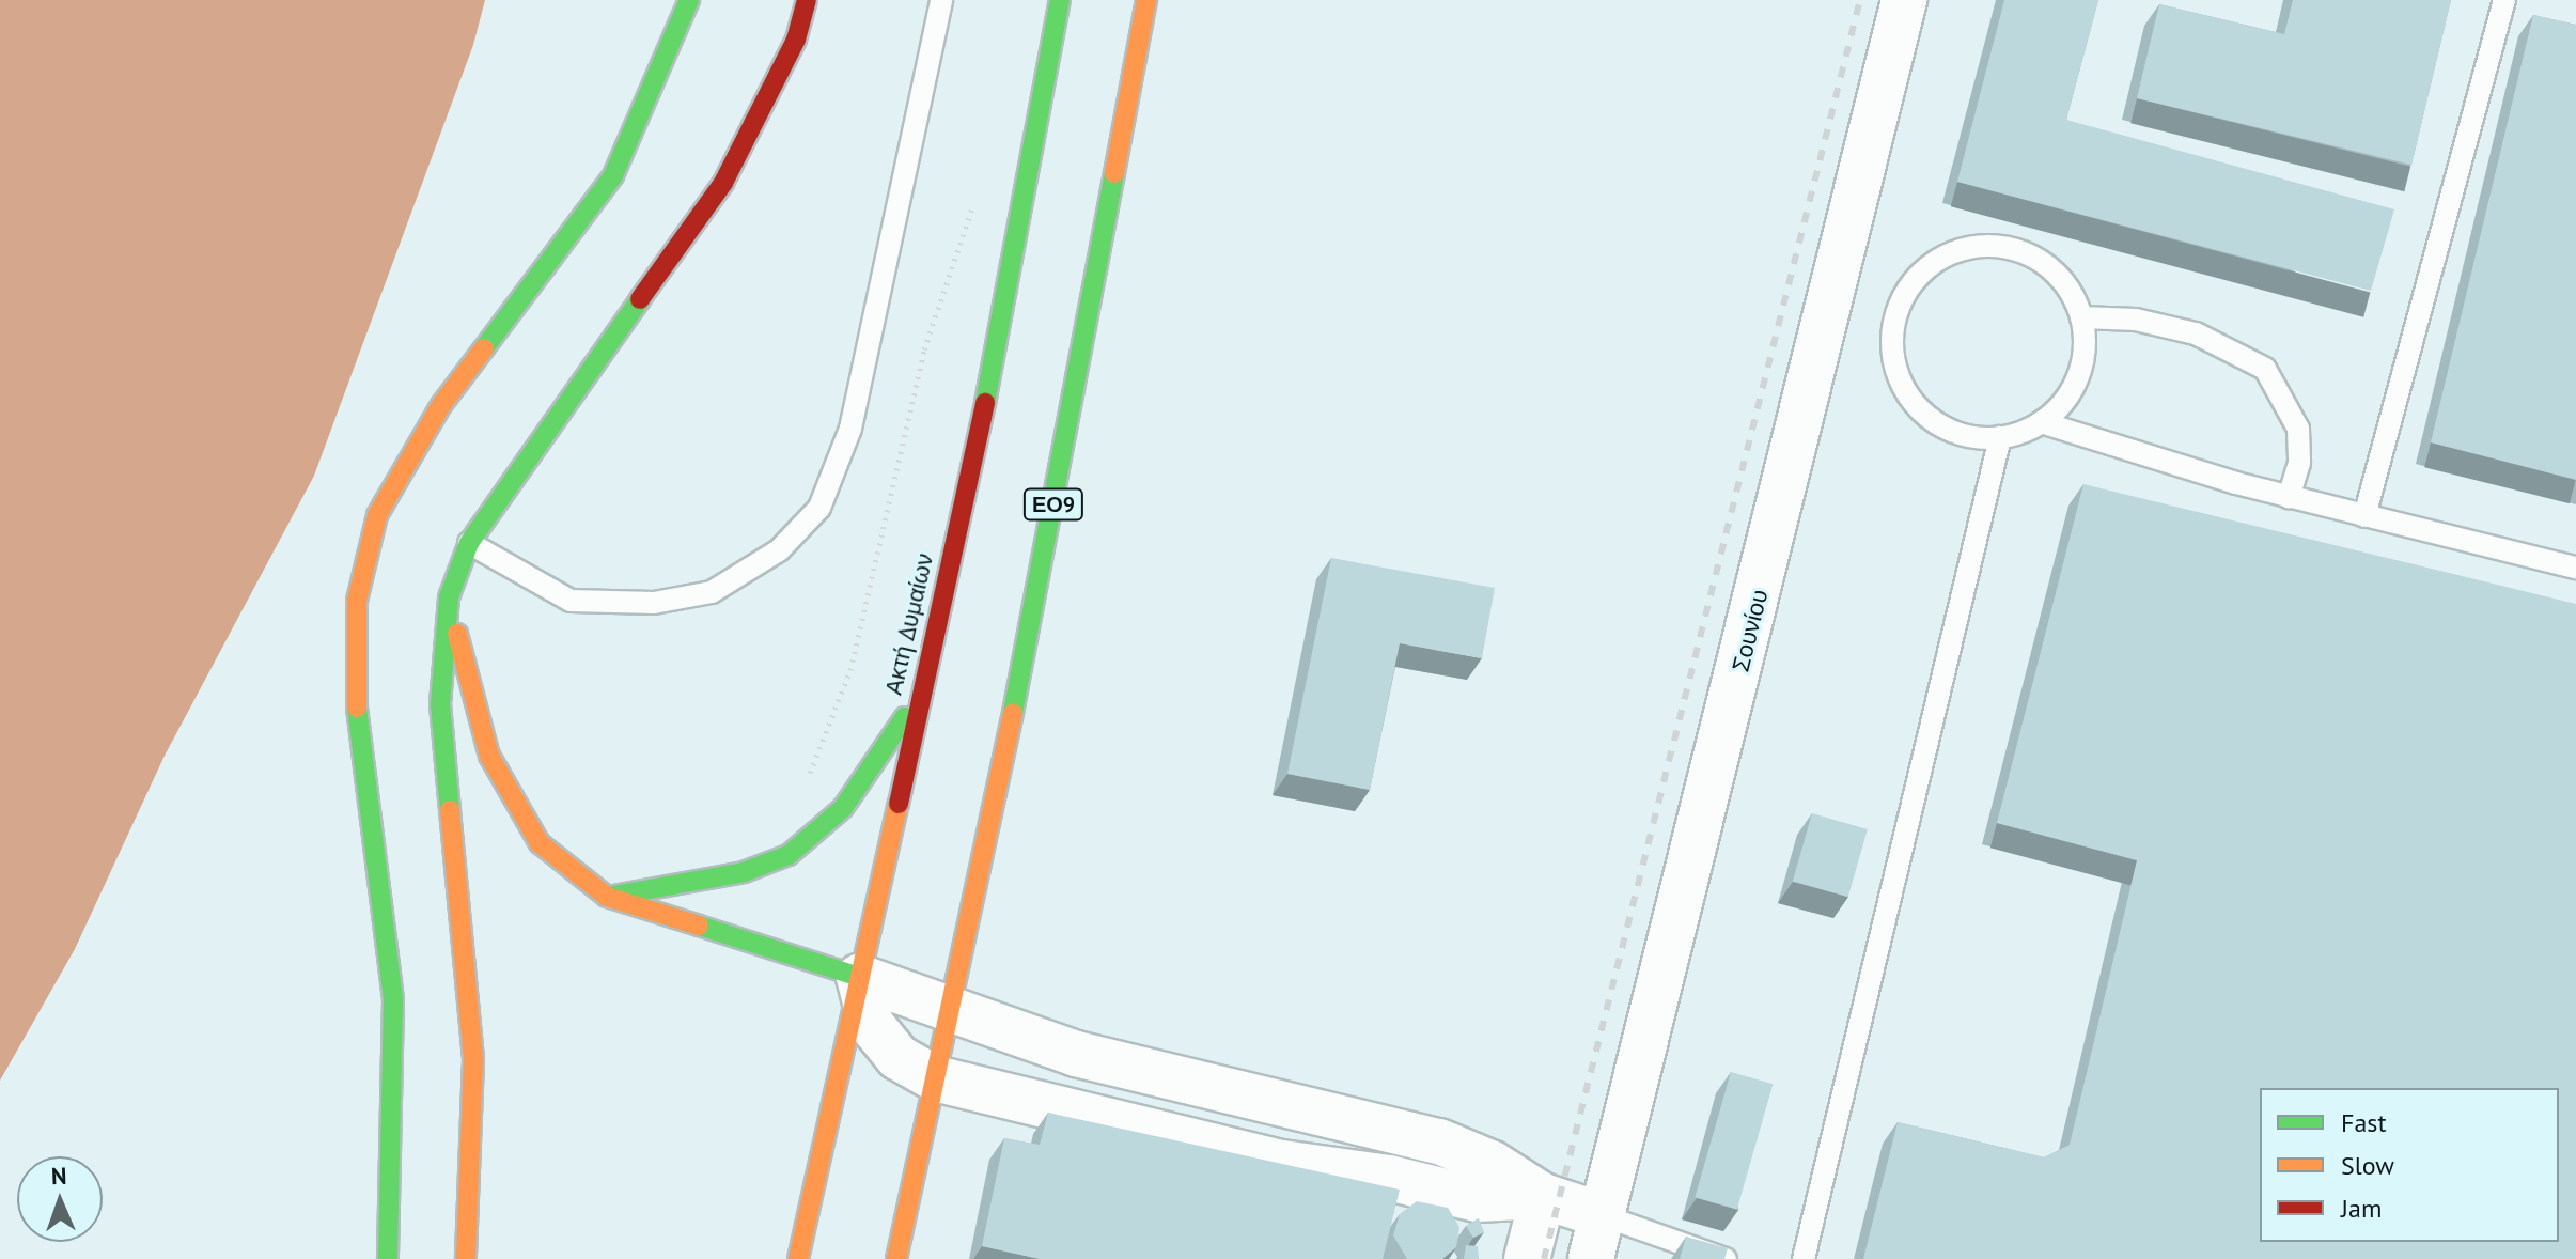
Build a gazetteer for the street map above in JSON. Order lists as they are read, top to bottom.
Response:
{
  "streets": {
    "main road": ["ΕΟ9", "Ακτή Δυμαίων"],
    "street": ["Σουνίου"]
  },
  "legend": ["Fast", "Slow", "Jam"],
  "north": "top"
}
